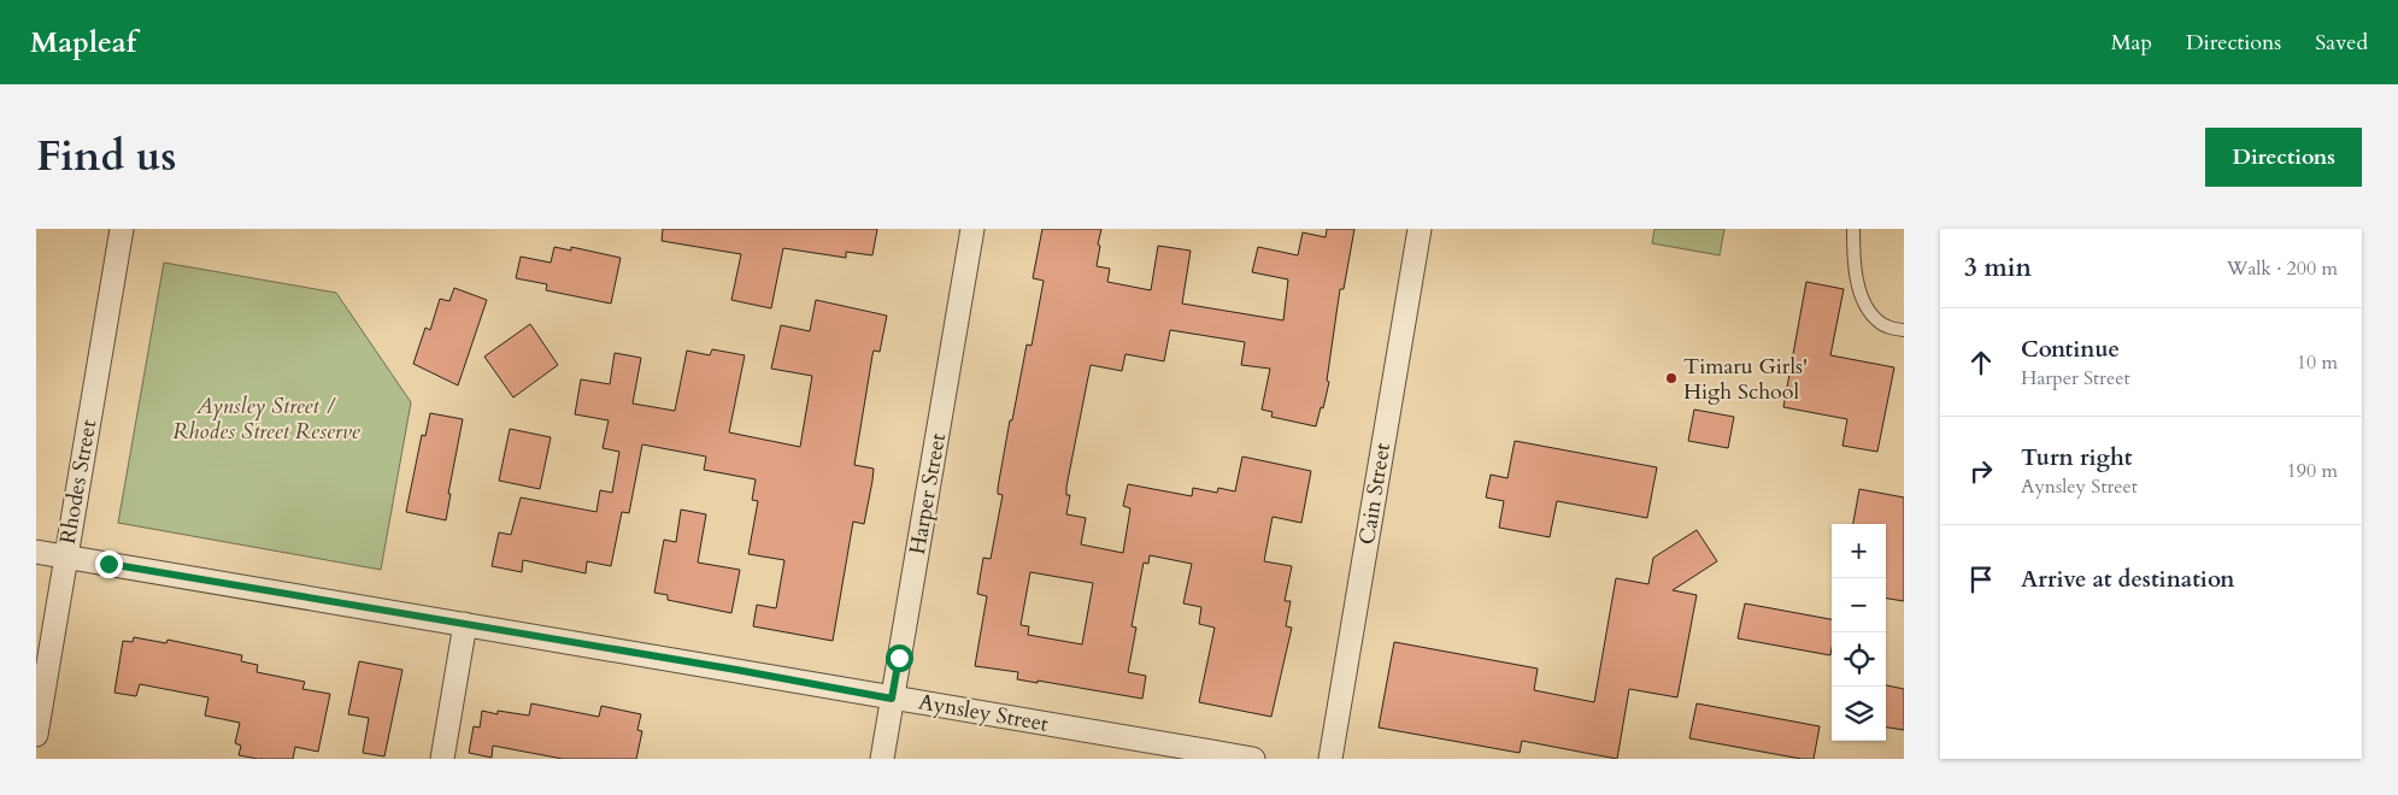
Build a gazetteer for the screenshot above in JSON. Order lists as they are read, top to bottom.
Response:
{
  "streets": {
    "street": [
      "Rhodes Street",
      "Harper Street",
      "Cain Street",
      "Aynsley Street"
    ]
  },
  "crossings": [
    ["Rhodes Street", "Aynsley Street"],
    ["Harper Street", "Aynsley Street"]
  ],
  "parks": ["Aynsley Street / Rhodes Street Reserve"],
  "places": ["Timaru Girls' High School"],
  "page": {
    "header": "Mapleaf",
    "nav": ["Map", "Directions", "Saved"],
    "title": "Find us",
    "buttons": "Directions",
    "heading": ["3 min", "Walk · 200 m"],
    "list": [
      ["Continue", "Harper Street", "10 m"],
      ["Turn right", "Aynsley Street", "190 m"],
      "Arrive at destination"
    ],
    "map_buttons": ["+", "−"]
  }
}
